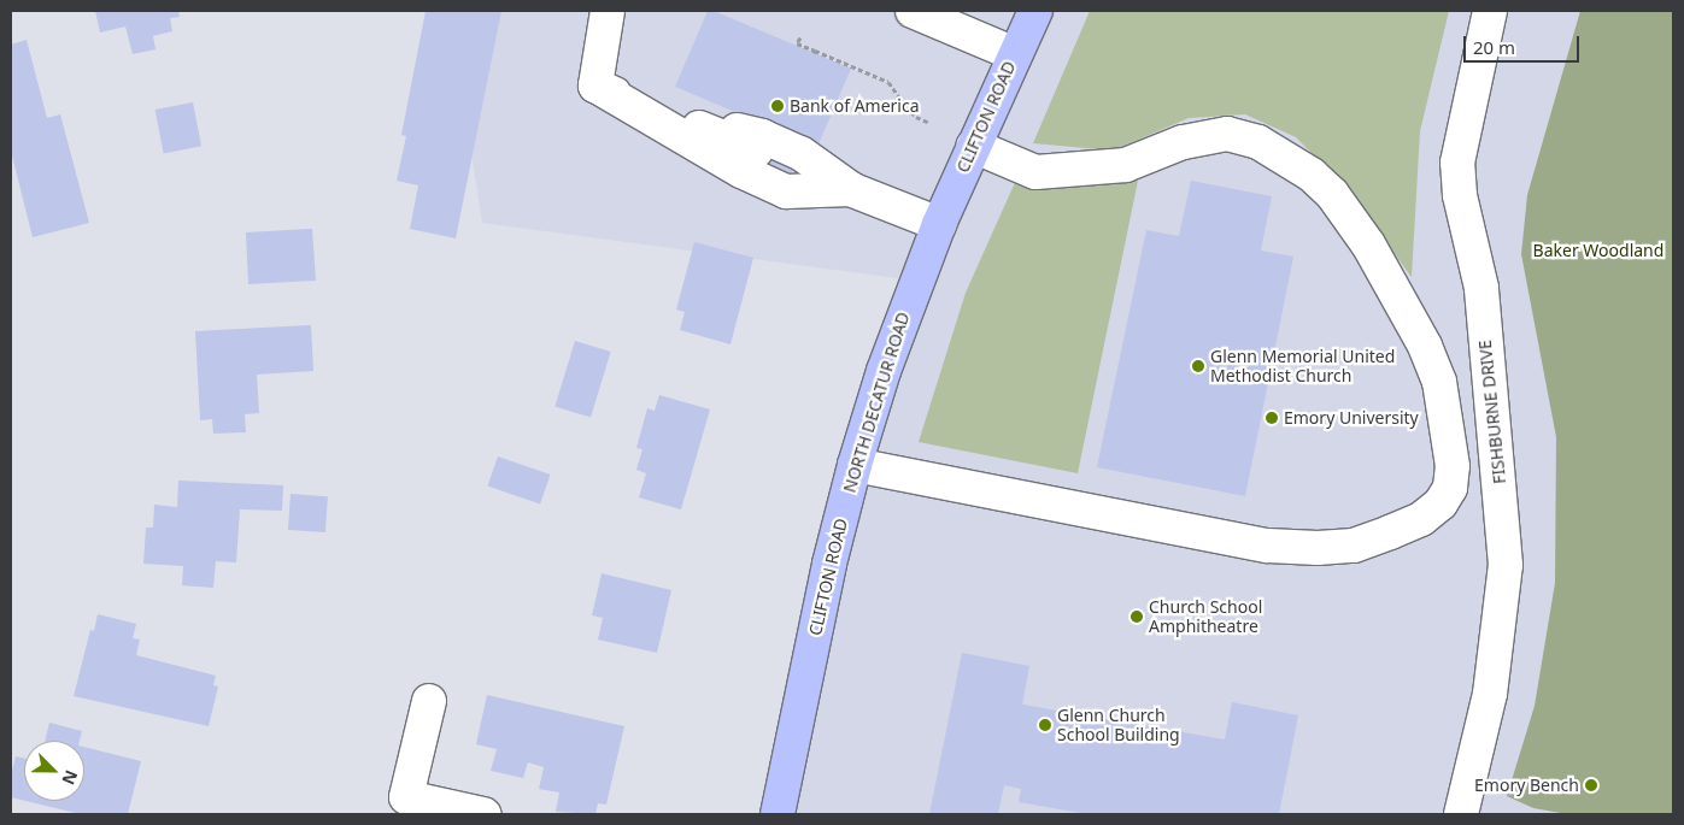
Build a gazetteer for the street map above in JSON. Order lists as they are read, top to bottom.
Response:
{
  "streets": {
    "main road": ["CLIFTON ROAD"],
    "street": ["FISHBURNE DRIVE"]
  },
  "parks": ["Baker Woodland"],
  "places": [
    "Bank of America",
    "Glenn Memorial United Methodist Church",
    "Emory University",
    "Church School Amphitheatre",
    "Glenn Church School Building",
    "Emory Bench"
  ],
  "scale_bar": "20 m",
  "north": "bottom right"
}
